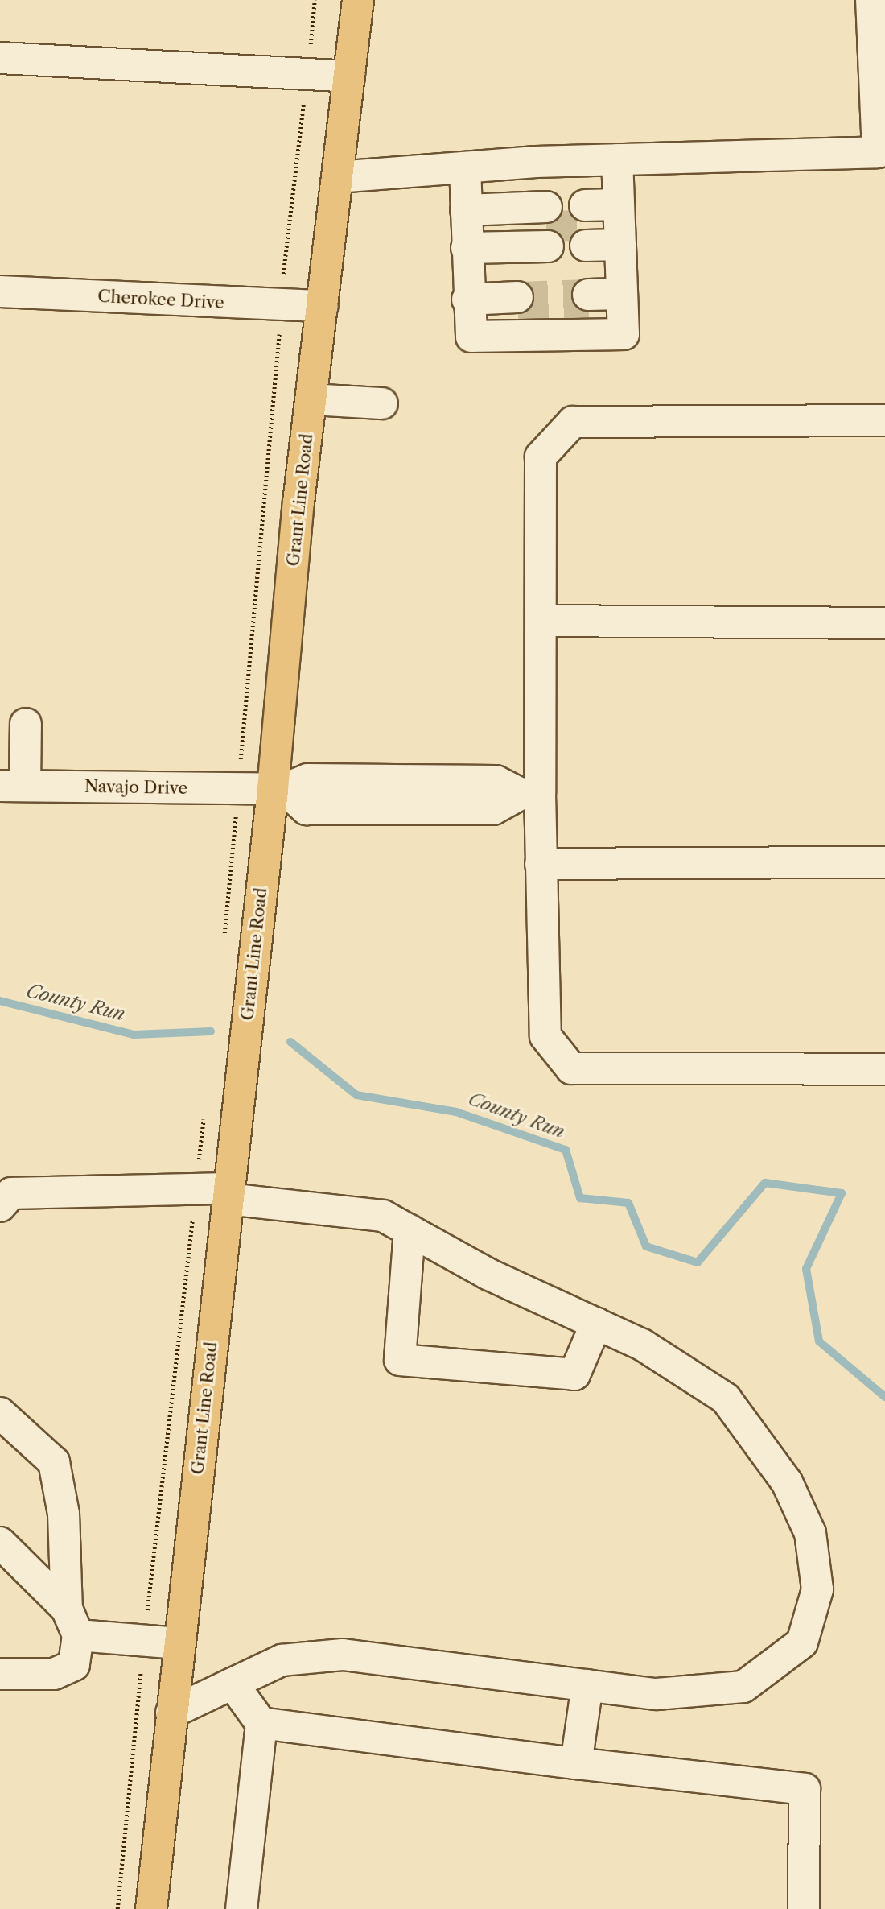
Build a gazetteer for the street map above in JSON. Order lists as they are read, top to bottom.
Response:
{
  "streets": {
    "main road": ["Grant Line Road"],
    "street": ["Cherokee Drive", "Navajo Drive"]
  },
  "crossings": [
    ["Cherokee Drive", "Grant Line Road"],
    ["Grant Line Road", "Navajo Drive"]
  ],
  "water": ["County Run"]
}
